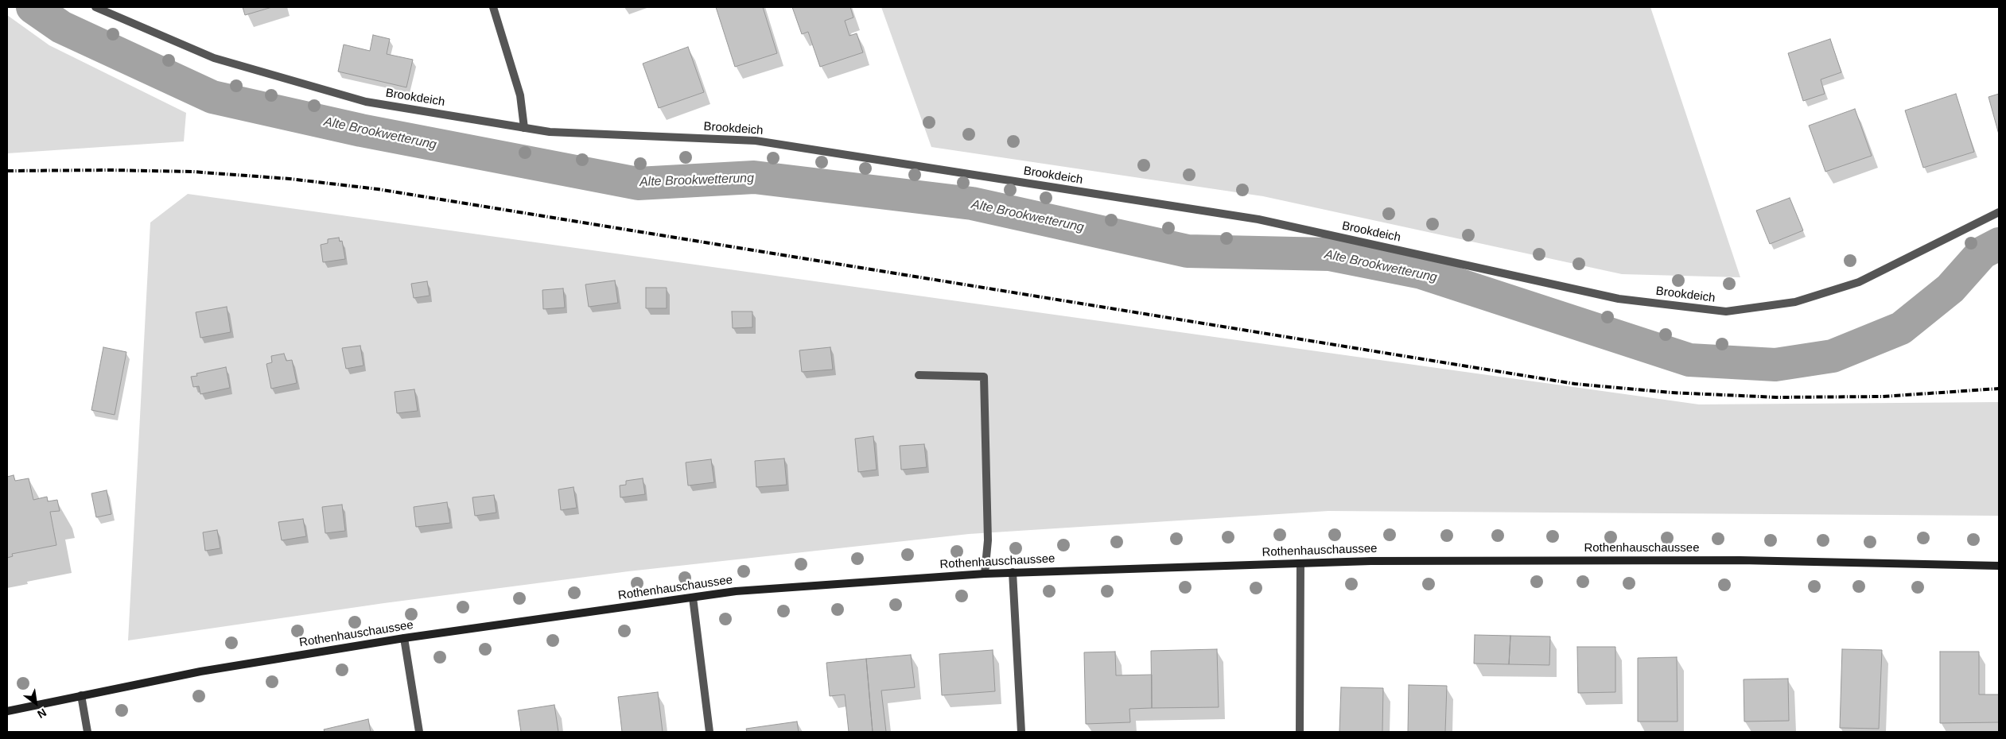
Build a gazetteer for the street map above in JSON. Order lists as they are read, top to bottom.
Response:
{
  "streets": {
    "main road": ["Rothenhauschaussee"],
    "street": ["Brookdeich"]
  },
  "water": ["Alte Brookwetterung"],
  "north": "bottom right"
}
